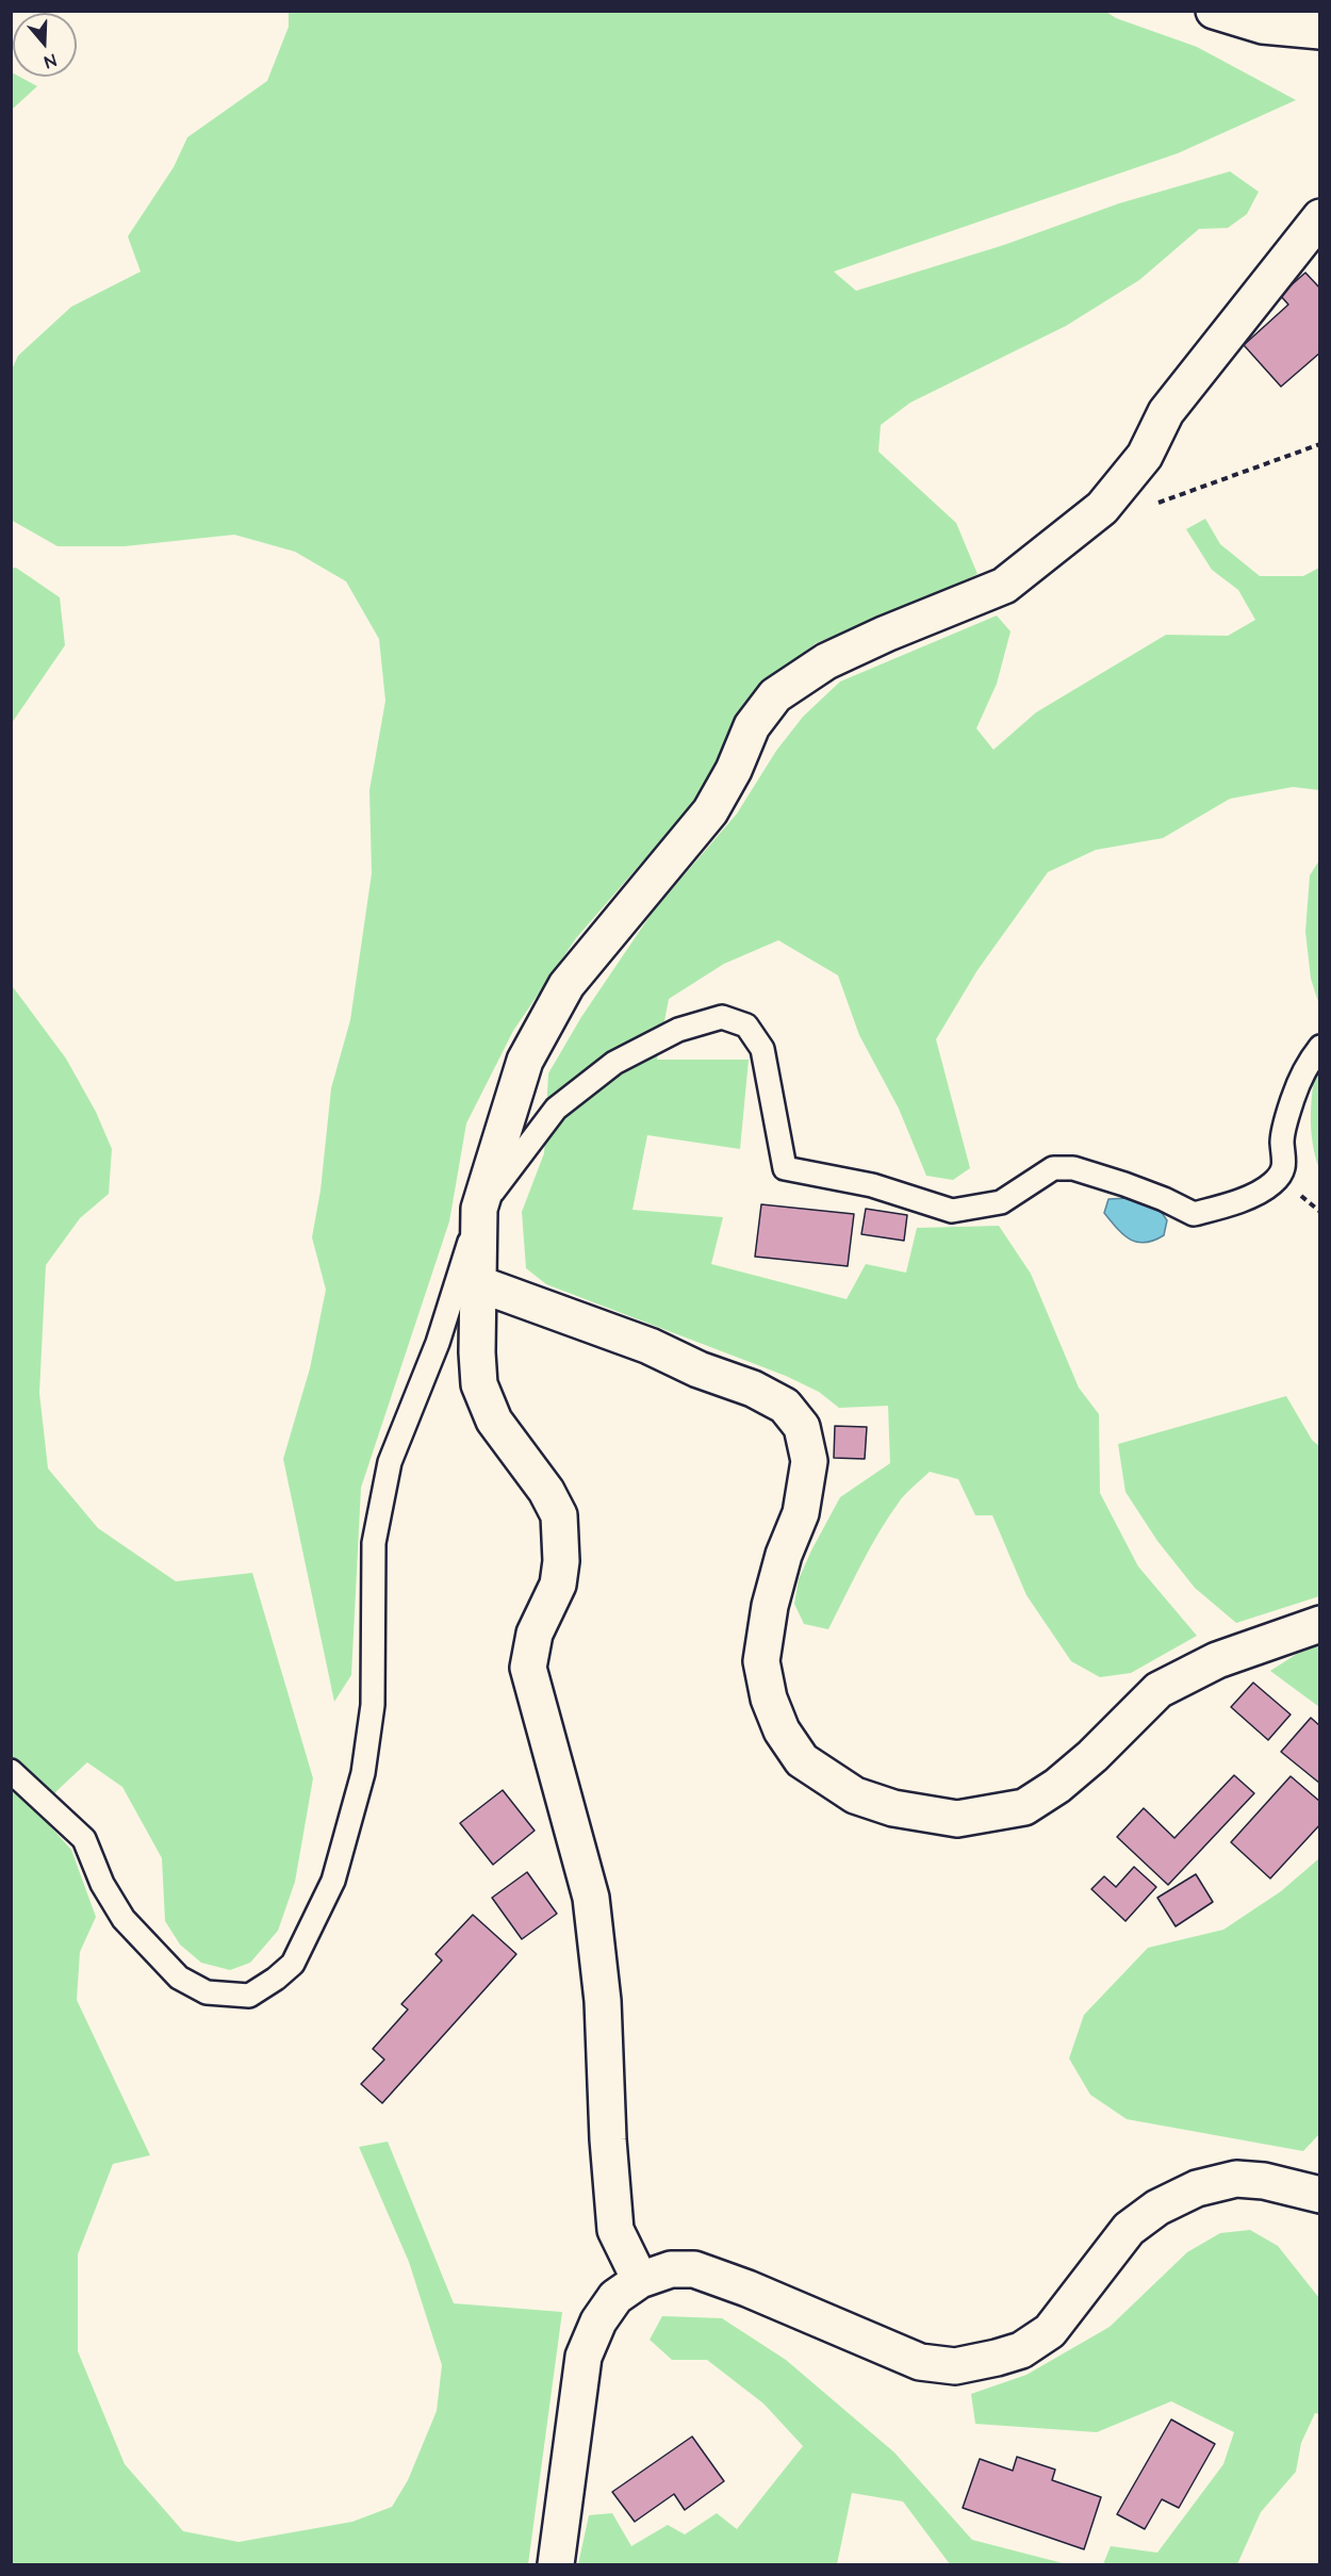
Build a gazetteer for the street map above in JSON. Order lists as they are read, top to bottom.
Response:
{
  "north": "bottom"
}
